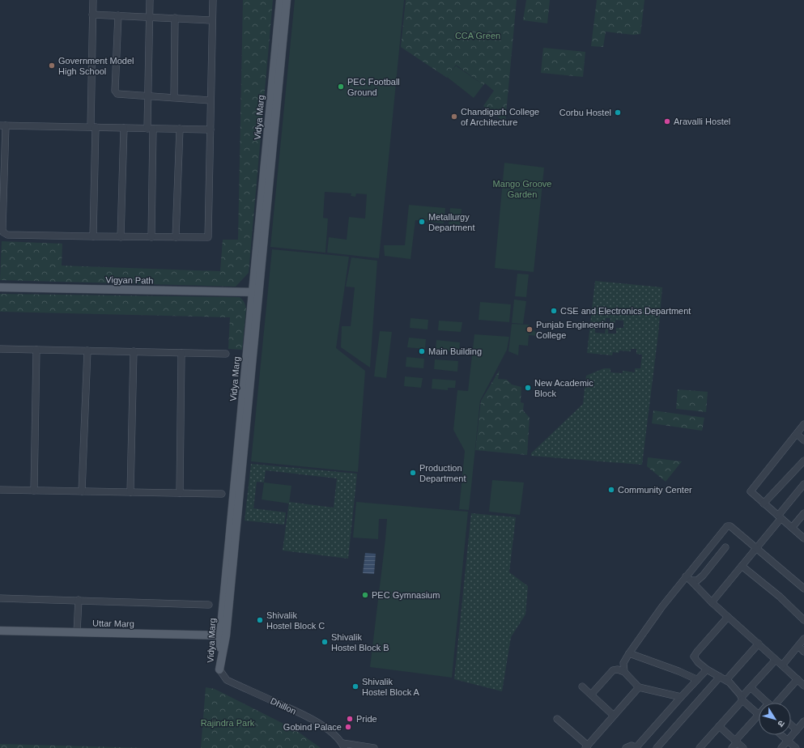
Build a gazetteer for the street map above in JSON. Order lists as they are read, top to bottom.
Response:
{
  "streets": {
    "main road": ["Vidya Marg", "Vigyan Path", "Uttar Marg"],
    "street": ["Dhillon"]
  },
  "crossings": [
    ["Vidya Marg", "Vigyan Path"],
    ["Vidya Marg", "Uttar Marg"],
    ["Vidya Marg", "Dhillon"]
  ],
  "parks": ["CCA Green", "Mango Groove Garden", "Rajindra Park"],
  "places": [
    "Government Model High School",
    "PEC Football Ground",
    "Corbu Hostel",
    "Chandigarh College of Architecture",
    "Aravalli Hostel",
    "Metallurgy Department",
    "CSE and Electronics Department",
    "Punjab Engineering College",
    "Main Building",
    "New Academic Block",
    "Production Department",
    "Community Center",
    "PEC Gymnasium",
    "Shivalik Hostel Block C",
    "Shivalik Hostel Block B",
    "Shivalik Hostel Block A",
    "Pride",
    "Gobind Palace"
  ],
  "north": "bottom right"
}
